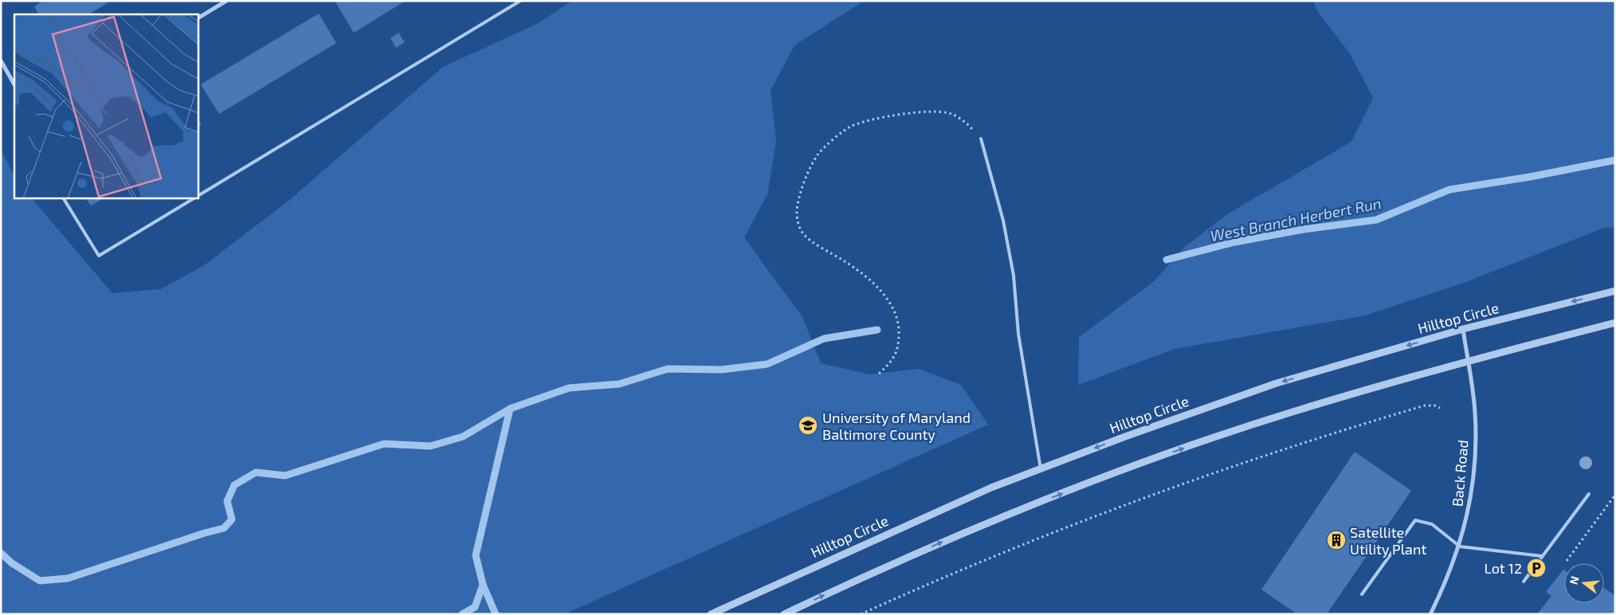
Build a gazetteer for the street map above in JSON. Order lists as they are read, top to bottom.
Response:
{
  "streets": {
    "street": ["Hilltop Circle", "Back Road"]
  },
  "crossings": [
    ["Hilltop Circle", "Back Road"]
  ],
  "water": ["West Branch Herbert Run"],
  "places": {
    "school or university": ["University of Maryland Baltimore County"],
    "building": ["Satellite Utility Plant"],
    "parking": ["Lot 12"]
  },
  "north": "left"
}
